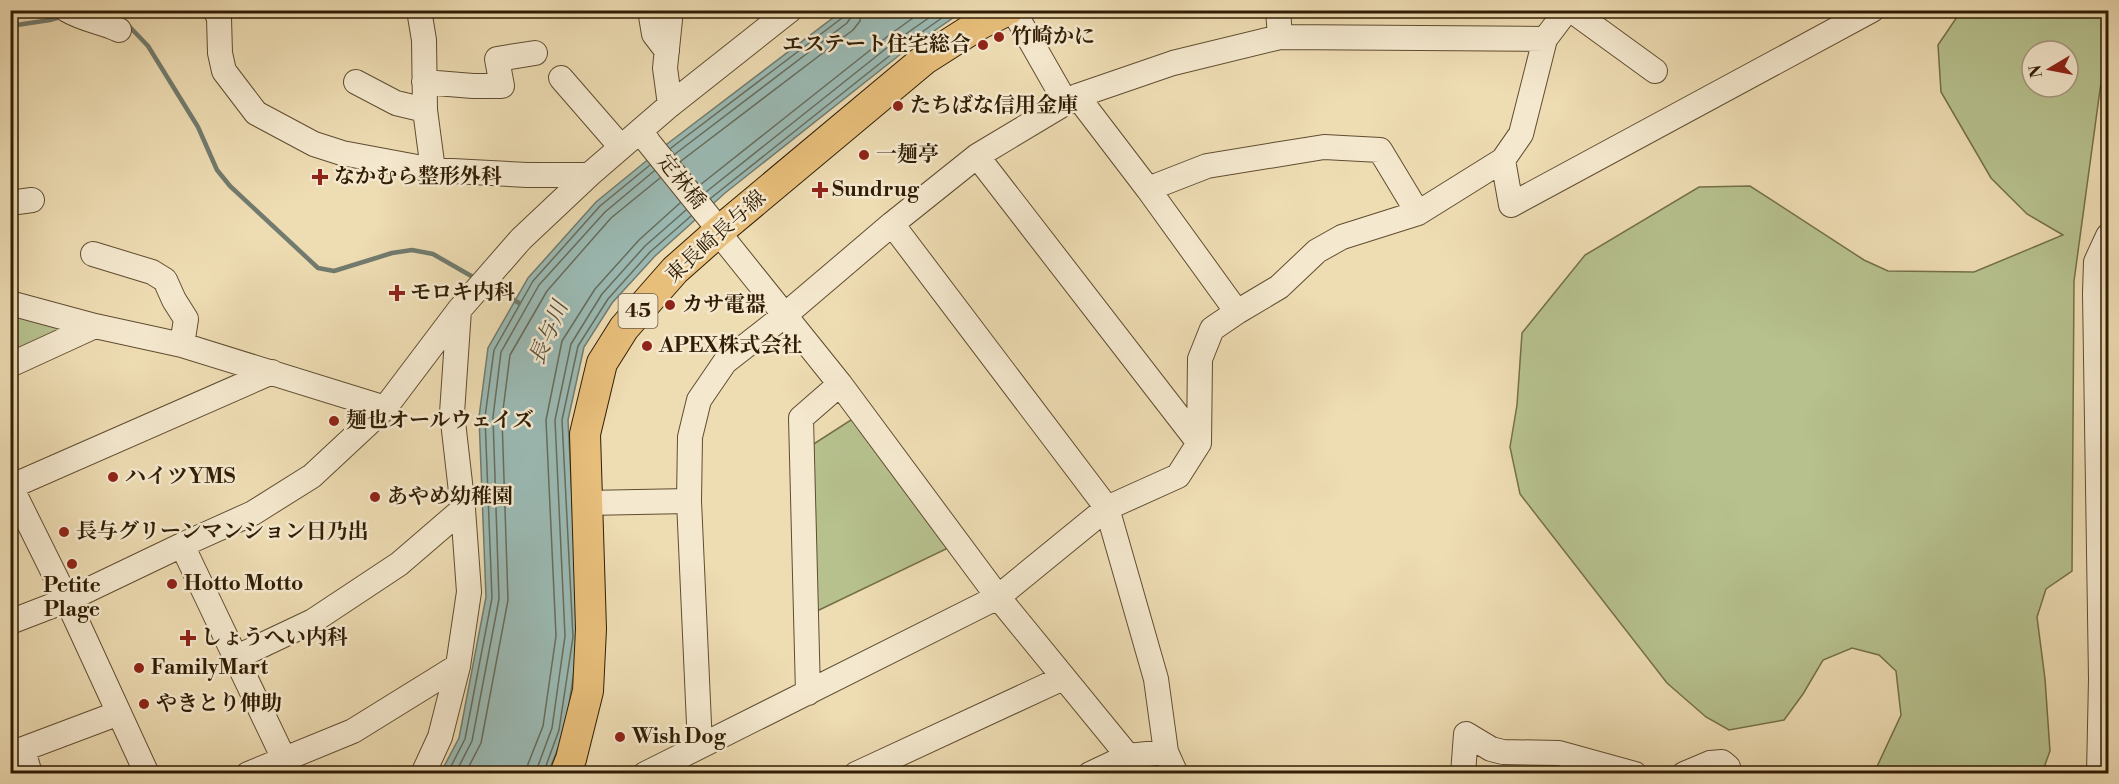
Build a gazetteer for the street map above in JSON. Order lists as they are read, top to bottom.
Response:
{
  "streets": {
    "main road": ["東長崎長与線", "45"],
    "street": ["定林橋"]
  },
  "crossings": [
    ["定林橋", "東長崎長与線"]
  ],
  "water": ["長与川"],
  "places": {
    "other": [
      "竹崎かに",
      "エステート住宅総合",
      "たちばな信用金庫",
      "一麺亭",
      "カサ電器",
      "APEX株式会社",
      "麺也オールウェイズ",
      "ハイツYMS",
      "あやめ幼稚園",
      "長与グリーンマンション日乃出",
      "Petite Plage",
      "Hotto Motto",
      "FamilyMart",
      "やきとり伸助",
      "Wish Dog"
    ],
    "health": [
      "なかむら整形外科",
      "Sundrug",
      "モロキ内科",
      "しょうへい内科"
    ]
  },
  "north": "left"
}
